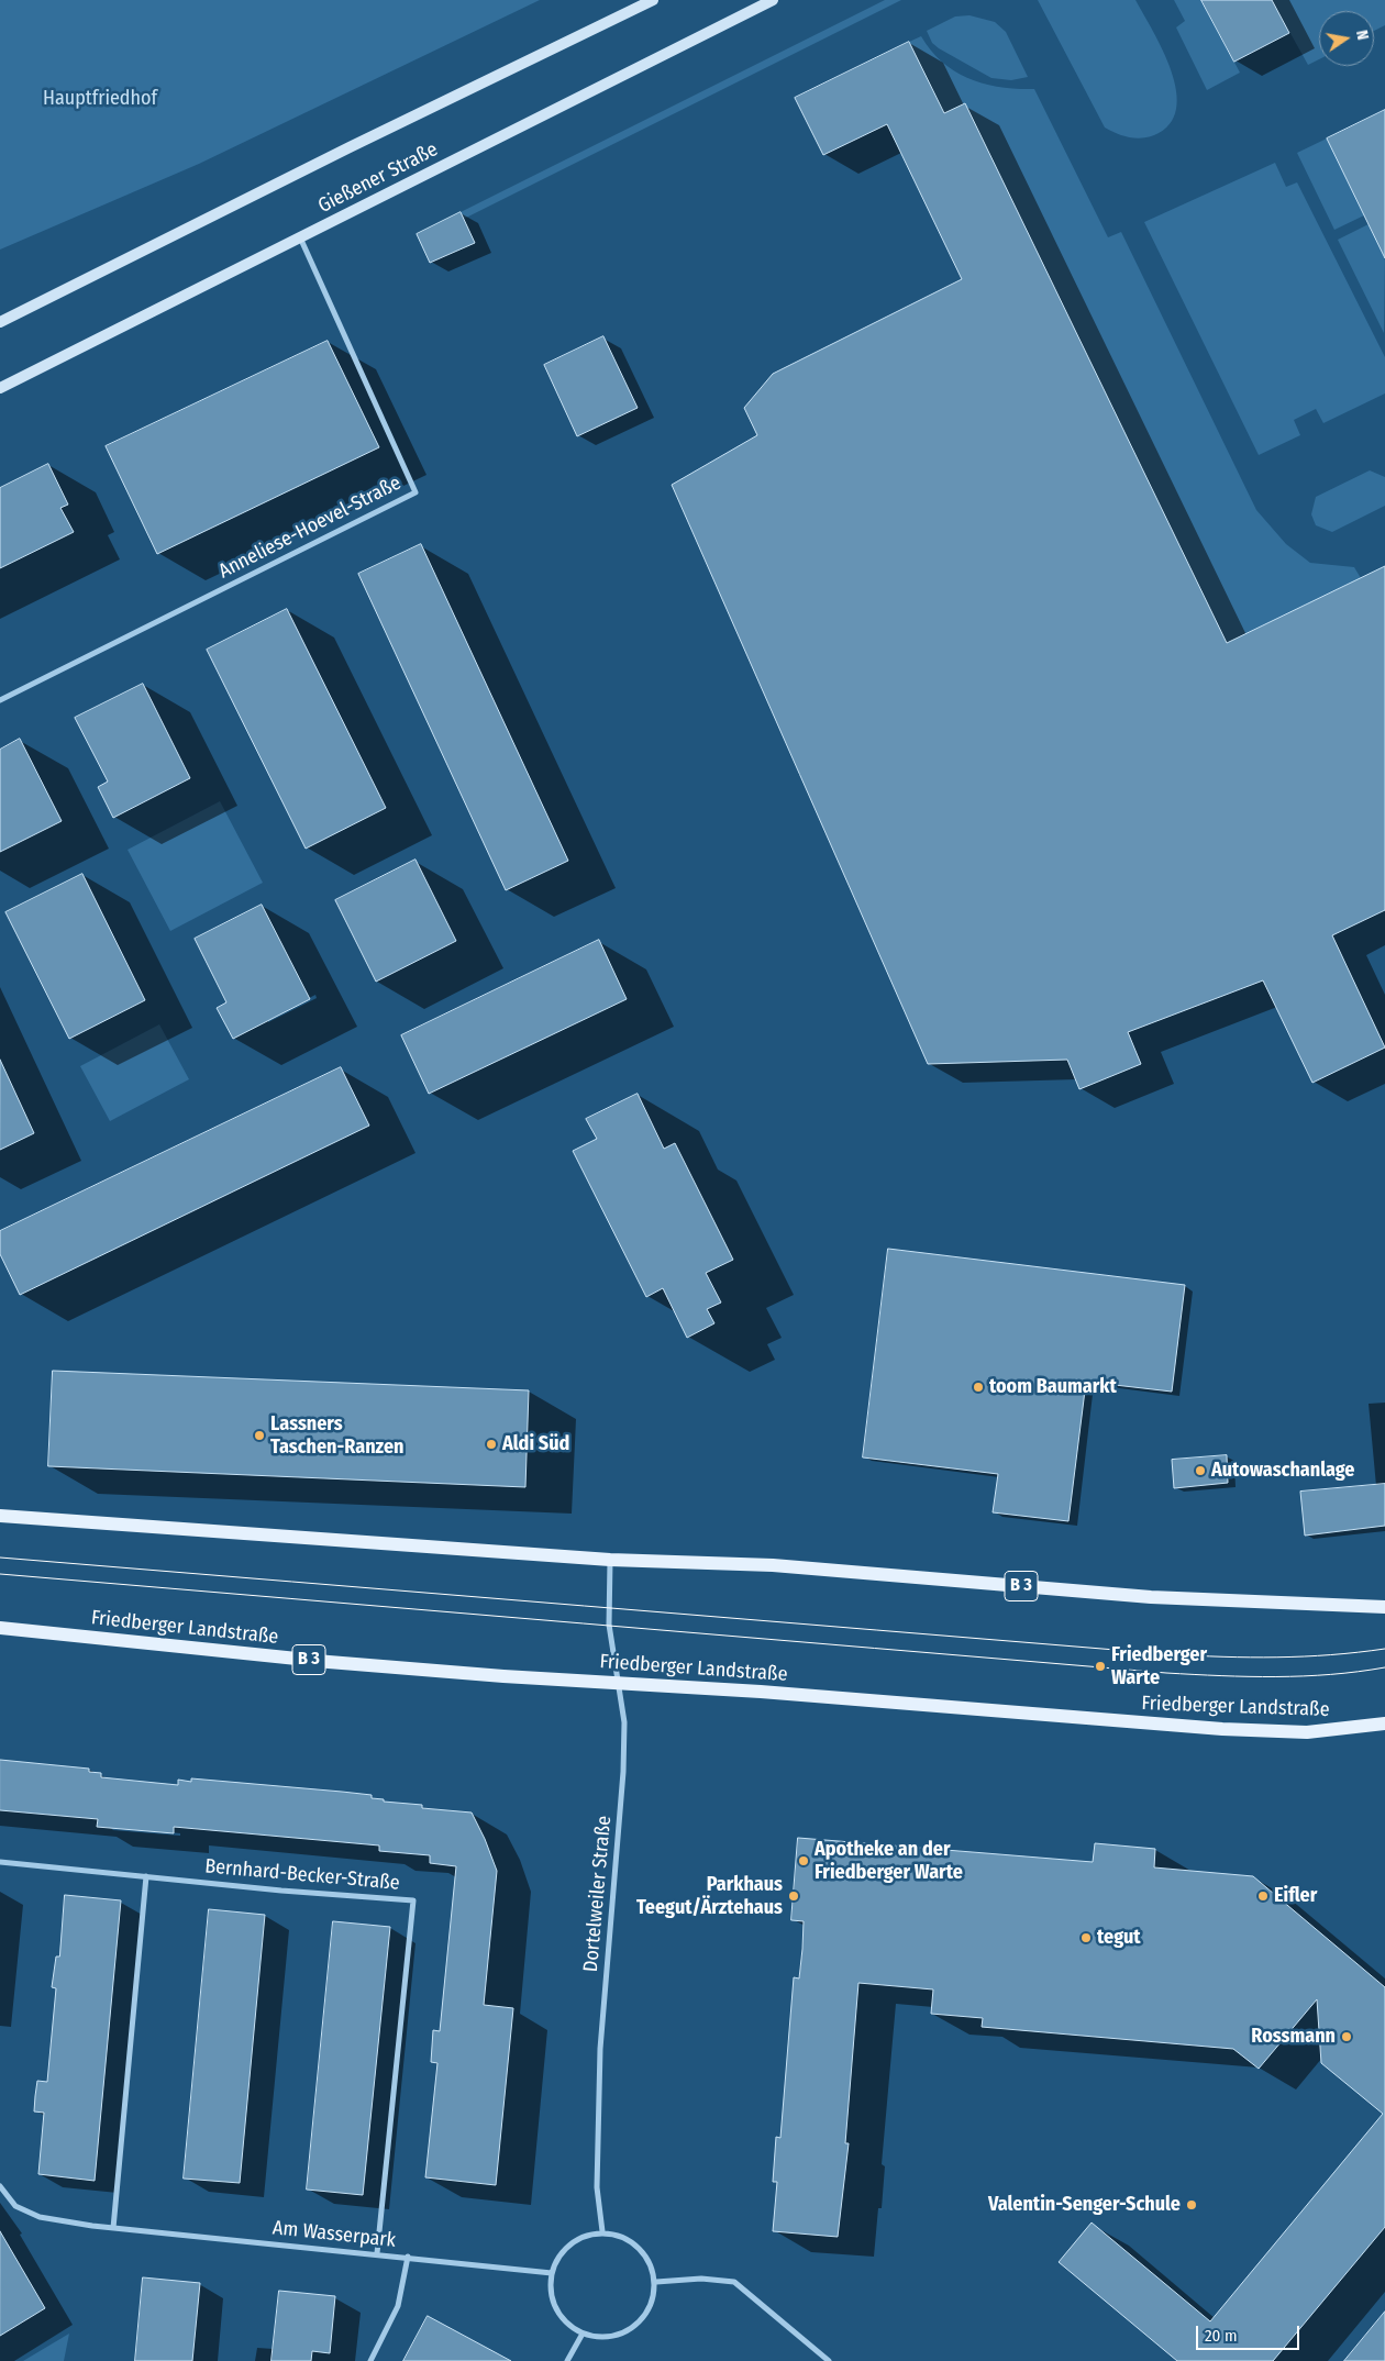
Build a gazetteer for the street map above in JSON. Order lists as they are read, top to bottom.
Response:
{
  "streets": {
    "main road": ["Gießener Straße", "B 3", "Friedberger Landstraße"],
    "street": [
      "Anneliese-Hoevel-Straße",
      "Bernhard-Becker-Straße",
      "Dortelweiler Straße",
      "Am Wasserpark"
    ]
  },
  "crossings": [
    ["Gießener Straße", "Anneliese-Hoevel-Straße"],
    ["B 3", "Dortelweiler Straße"],
    ["Friedberger Landstraße", "Dortelweiler Straße"],
    ["Bernhard-Becker-Straße", "Am Wasserpark"],
    ["Dortelweiler Straße", "Am Wasserpark"]
  ],
  "parks": ["Hauptfriedhof"],
  "places": [
    "toom Baumarkt",
    "Lassners Taschen-Ranzen",
    "Aldi Süd",
    "Autowaschanlage",
    "Friedberger Warte",
    "Apotheke an der Friedberger Warte",
    "Parkhaus Teegut/Ärztehaus",
    "Eifler",
    "tegut",
    "Rossmann",
    "Valentin-Senger-Schule"
  ],
  "scale_bar": "20 m",
  "north": "right"
}
